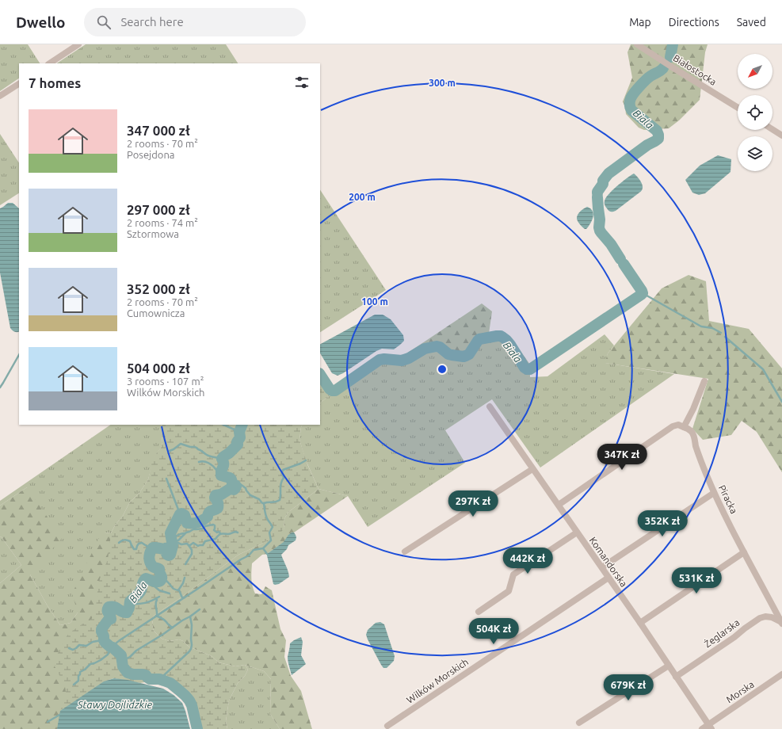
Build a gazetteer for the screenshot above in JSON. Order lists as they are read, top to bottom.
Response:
{
  "streets": {
    "street": [
      "Białostocka",
      "Piracka",
      "Komandorska",
      "Żeglarska",
      "Wilków Morskich",
      "Morska"
    ]
  },
  "crossings": [
    ["Piracka", "Żeglarska"],
    ["Komandorska", "Żeglarska"],
    ["Komandorska", "Wilków Morskich"],
    ["Komandorska", "Morska"]
  ],
  "water": ["Biala", "Stawy Dojlidzkie"],
  "north": "bottom left",
  "page": {
    "header": "Dwello",
    "search": "Search here",
    "nav": ["Map", "Directions", "Saved"],
    "heading": "7 homes",
    "list": [
      {
        "name": "347 000 zł",
        "note": "2 rooms · 70 m² · Posejdona"
      },
      {
        "name": "297 000 zł",
        "note": "2 rooms · 74 m² · Sztormowa"
      },
      {
        "name": "352 000 zł",
        "note": "2 rooms · 70 m² · Cumownicza"
      },
      {
        "name": "504 000 zł",
        "note": "3 rooms · 107 m² · Wilków Morskich"
      }
    ],
    "price": [
      "347K zł",
      "297K zł",
      "352K zł",
      "442K zł",
      "531K zł",
      "504K zł",
      "679K zł"
    ]
  },
  "rings": ["300 m", "200 m", "100 m"]
}
